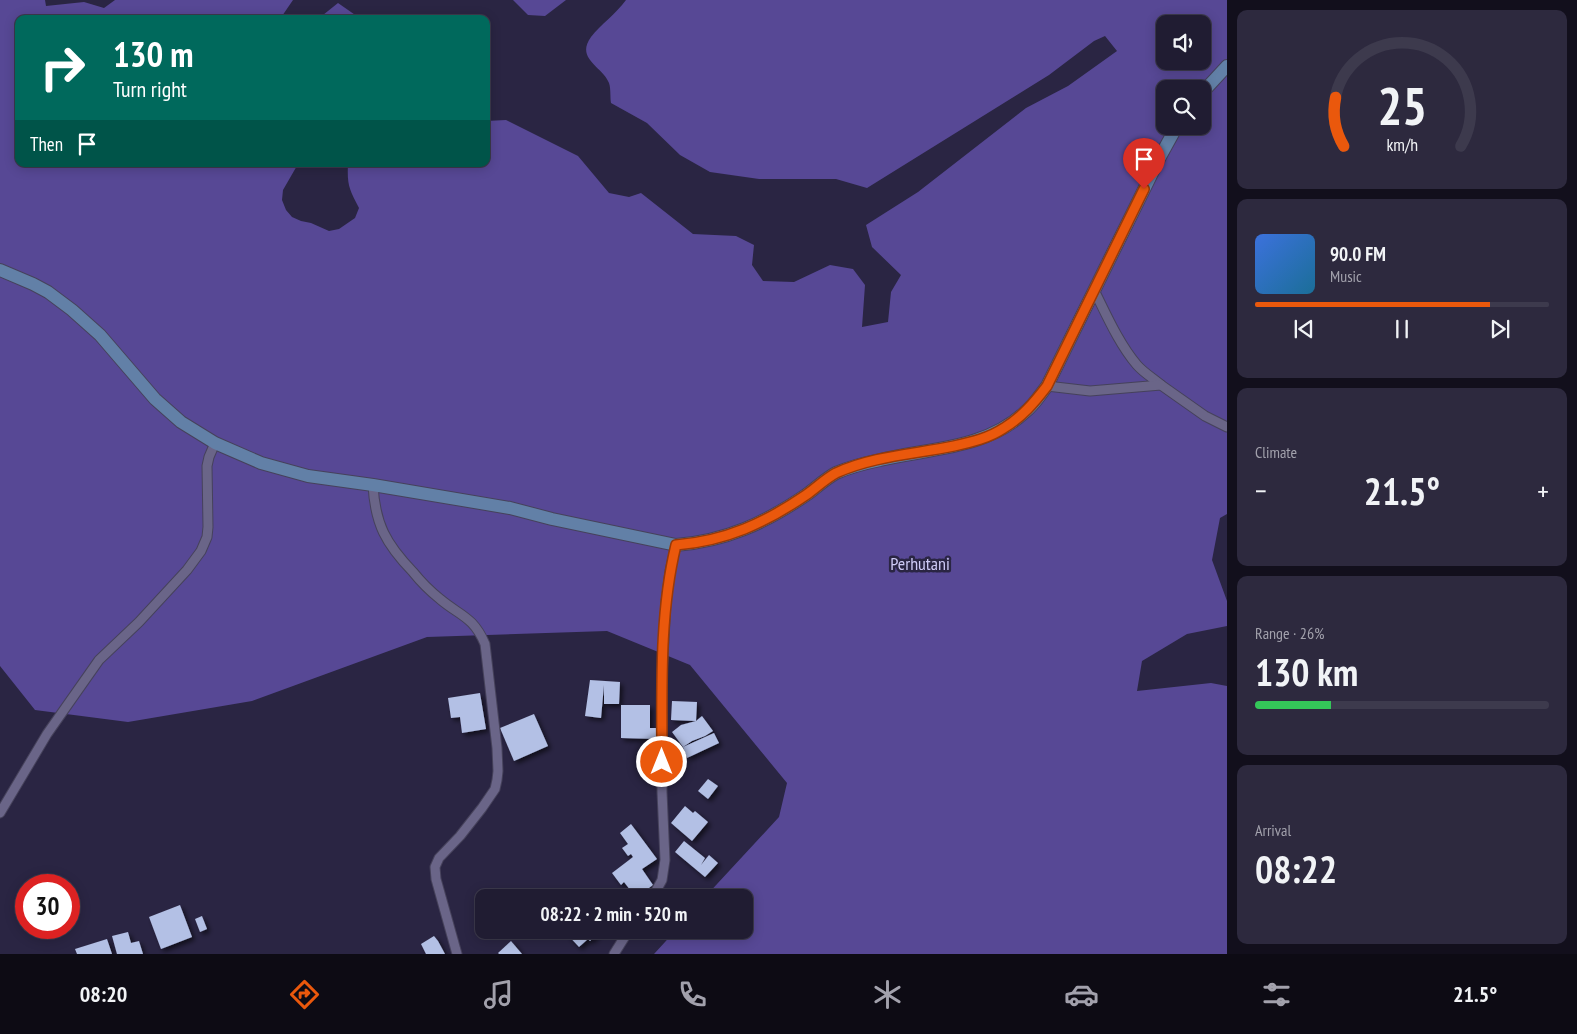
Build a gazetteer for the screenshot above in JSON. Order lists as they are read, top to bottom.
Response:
{
  "parks": ["Perhutani"],
  "page": {
    "turn": ["130 m", "Turn right"],
    "then": "Then",
    "song": ["90.0 FM", "Music"],
    "tile": [
      "Climate",
      ["Range · 26%", "130 km"],
      ["Arrival", "08:22"]
    ],
    "heat": ["−", "21.5°", "+"],
    "limit": "30",
    "trip": "08:22 · 2 min · 520 m",
    "tabs": ["08:20", "21.5°"],
    "gauge": ["25", "km/h"]
  }
}
